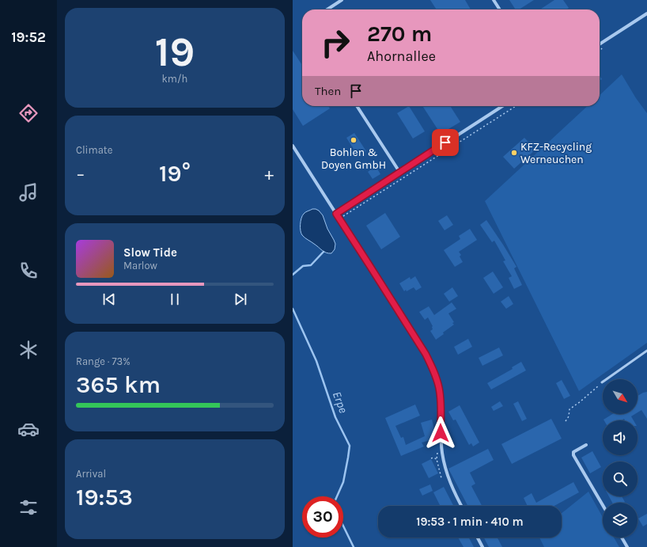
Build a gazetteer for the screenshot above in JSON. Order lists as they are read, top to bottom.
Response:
{
  "water": ["Erpe"],
  "places": ["Bohlen & Doyen GmbH", "KFZ-Recycling Werneuchen"],
  "north": "bottom right",
  "page": {
    "tabs": "19:52",
    "tile": [
      ["19", "km/h"],
      "Climate",
      ["Range · 73%", "365 km"],
      ["Arrival", "19:53"]
    ],
    "turn": ["270 m", "Ahornallee"],
    "then": "Then",
    "heat": ["−", "19°", "+"],
    "song": ["Slow Tide", "Marlow"],
    "limit": "30",
    "trip": "19:53 · 1 min · 410 m"
  }
}
